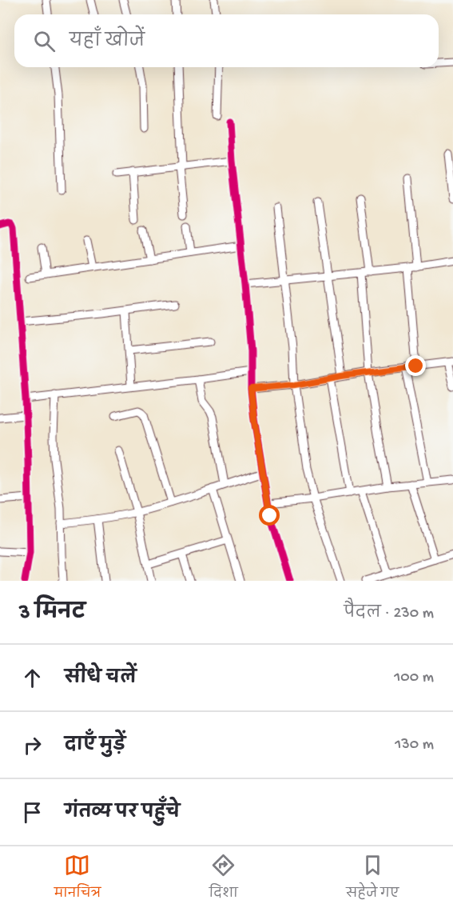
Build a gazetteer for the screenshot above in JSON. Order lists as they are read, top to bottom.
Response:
{
  "page": {
    "search": "यहाँ खोजें",
    "heading": ["3 मिनट", "पैदल · 230 m"],
    "list": [
      ["सीधे चलें", "100 m"],
      ["दाएँ मुड़ें", "130 m"],
      "गंतव्य पर पहुँचे"
    ],
    "nav": ["मानचित्र", "दिशा", "सहेजे गए"]
  }
}
